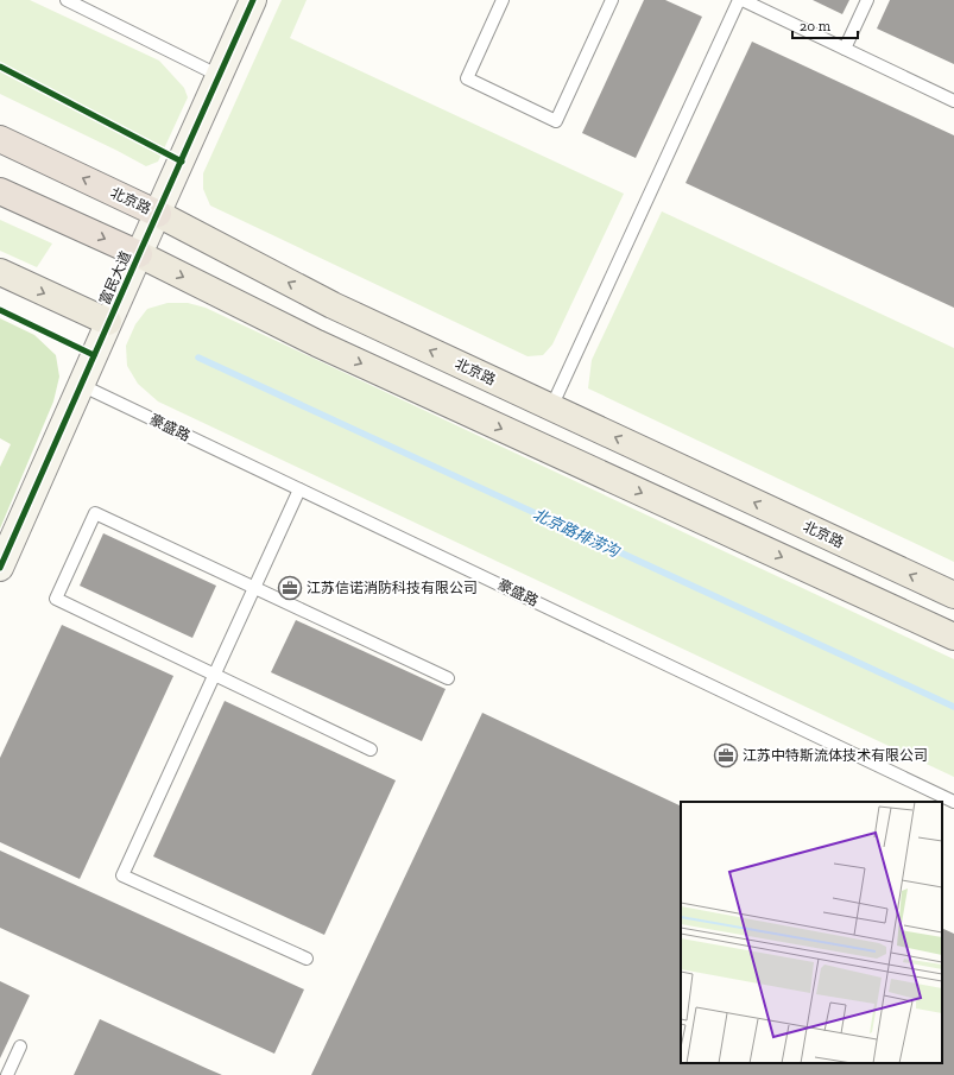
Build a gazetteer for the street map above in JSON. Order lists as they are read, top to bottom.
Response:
{
  "streets": {
    "highway": ["北京路"],
    "street": ["富民大道"],
    "lane": ["豪盛路"]
  },
  "crossings": [
    ["北京路", "富民大道"],
    ["富民大道", "豪盛路"]
  ],
  "water": ["北京路排涝沟"],
  "places": {
    "office": ["江苏信诺消防科技有限公司", "江苏中特斯流体技术有限公司"]
  },
  "scale_bar": "20 m"
}
